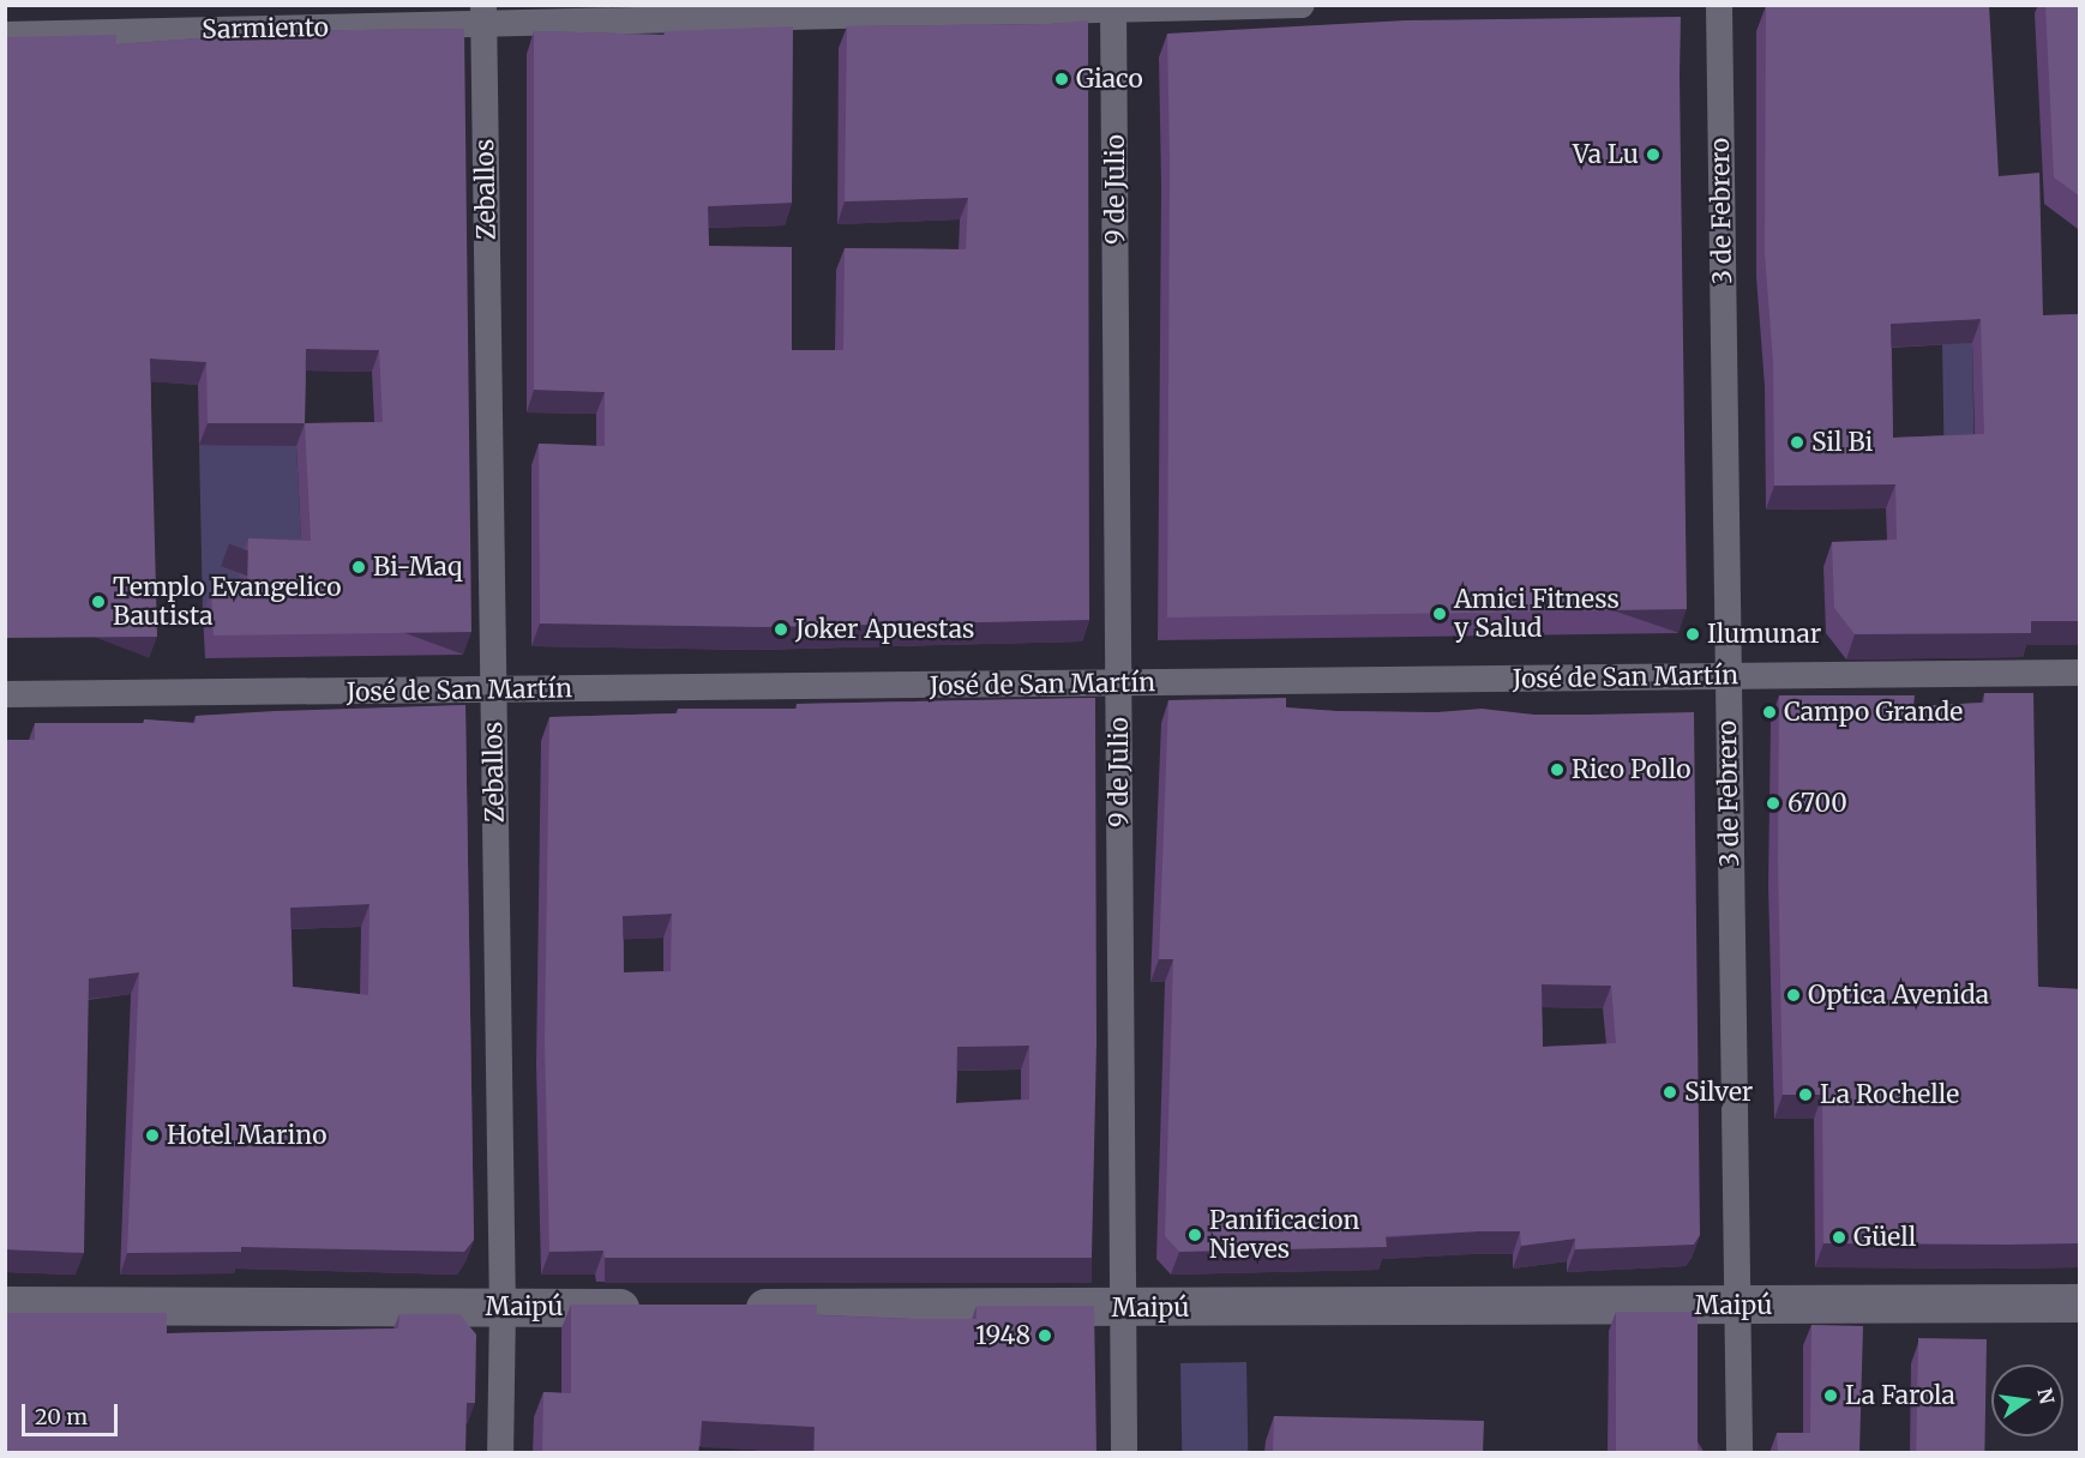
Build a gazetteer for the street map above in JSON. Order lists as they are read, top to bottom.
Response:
{
  "streets": {
    "main road": ["Maipú"],
    "street": [
      "Sarmiento",
      "Zeballos",
      "9 de Julio",
      "3 de Febrero",
      "José de San Martín"
    ]
  },
  "crossings": [
    ["Sarmiento", "Zeballos"],
    ["Sarmiento", "9 de Julio"],
    ["Zeballos", "José de San Martín"],
    ["Zeballos", "Maipú"],
    ["9 de Julio", "José de San Martín"],
    ["9 de Julio", "Maipú"],
    ["3 de Febrero", "José de San Martín"],
    ["3 de Febrero", "Maipú"]
  ],
  "places": [
    "Giaco",
    "Va Lu",
    "Sil Bi",
    "Bi-Maq",
    "Templo Evangelico Bautista",
    "Amici Fitness y Salud",
    "Joker Apuestas",
    "Ilumunar",
    "Campo Grande",
    "Rico Pollo",
    "6700",
    "Optica Avenida",
    "Silver",
    "La Rochelle",
    "Hotel Marino",
    "Panificacion Nieves",
    "Güell",
    "1948",
    "La Farola"
  ],
  "scale_bar": "20 m",
  "north": "right"
}
